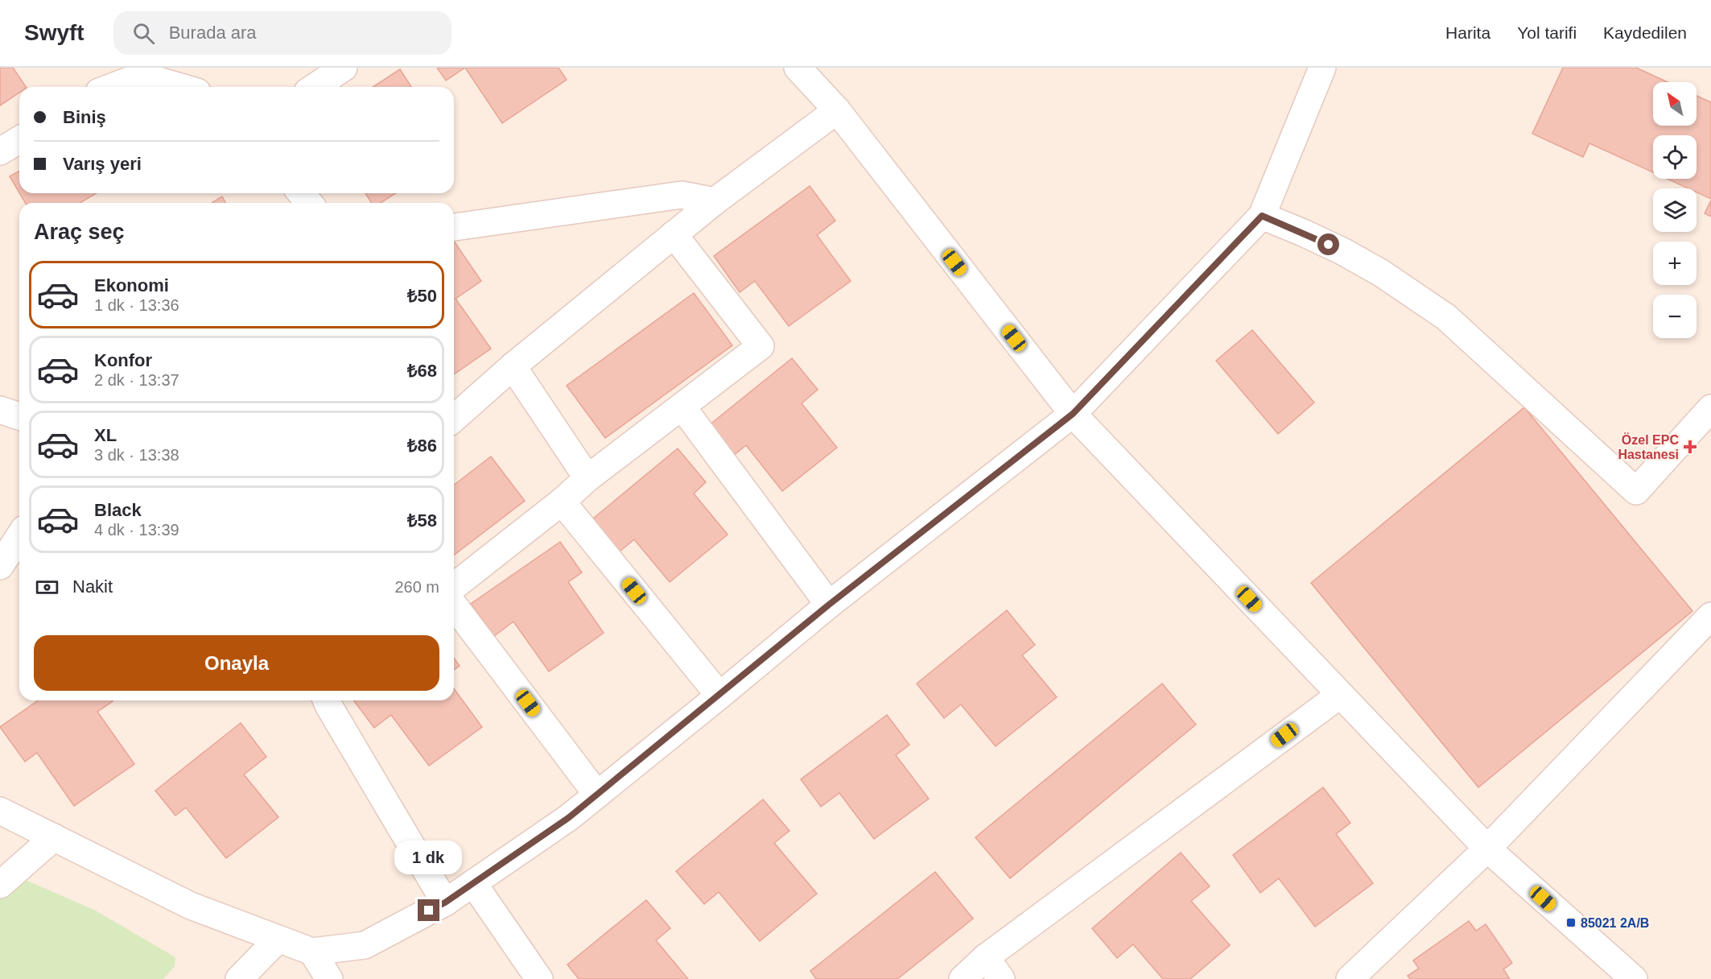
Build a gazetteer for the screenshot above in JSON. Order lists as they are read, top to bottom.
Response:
{
  "places": {
    "health": ["Özel EPC Hastanesi"],
    "transit": ["85021 2A/B"]
  },
  "north": "top left",
  "page": {
    "header": "Swyft",
    "search": "Burada ara",
    "nav": ["Harita", "Yol tarifi", "Kaydedilen"],
    "map_buttons": ["+", "−"],
    "banner": ["Biniş", "Varış yeri"],
    "heading": "Araç seç",
    "list": [
      {
        "name": "Ekonomi",
        "note": "1 dk · 13:36",
        "value": "₺50"
      },
      {
        "name": "Konfor",
        "note": "2 dk · 13:37",
        "value": "₺68"
      },
      {
        "name": "XL",
        "note": "3 dk · 13:38",
        "value": "₺86"
      },
      {
        "name": "Black",
        "note": "4 dk · 13:39",
        "value": "₺58"
      }
    ],
    "pay": ["Nakit", "260 m"],
    "buttons": "Onayla",
    "bubble": "1 dk"
  }
}
